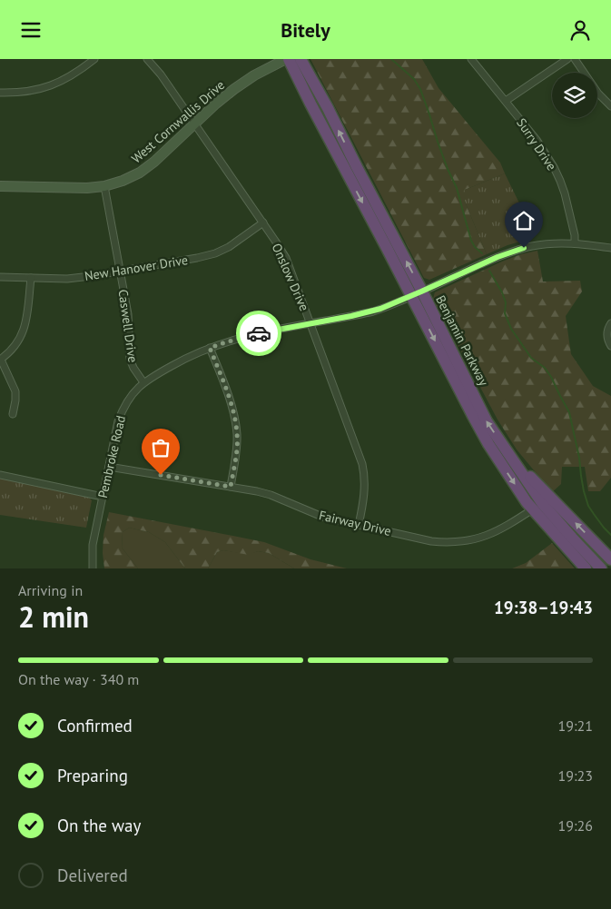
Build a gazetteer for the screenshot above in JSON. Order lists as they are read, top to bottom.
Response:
{
  "streets": {
    "highway": ["Benjamin Parkway"],
    "street": [
      "West Cornwallis Drive",
      "Surry Drive",
      "New Hanover Drive",
      "Onslow Drive",
      "Caswell Drive",
      "Pembroke Road",
      "Fairway Drive"
    ]
  },
  "crossings": [
    ["West Cornwallis Drive", "Onslow Drive"],
    ["West Cornwallis Drive", "Caswell Drive"],
    ["West Cornwallis Drive", "Benjamin Parkway"],
    ["Surry Drive", "Pembroke Road"],
    ["New Hanover Drive", "Onslow Drive"],
    ["New Hanover Drive", "Caswell Drive"],
    ["Onslow Drive", "Pembroke Road"],
    ["Onslow Drive", "Fairway Drive"],
    ["Caswell Drive", "Pembroke Road"],
    ["Benjamin Parkway", "Pembroke Road"],
    ["Benjamin Parkway", "Fairway Drive"],
    ["Pembroke Road", "Fairway Drive"]
  ],
  "page": {
    "header": "Bitely",
    "heading": ["2 min", "Arriving in", "19:38–19:43"],
    "bar": "On the way · 340 m",
    "list": [
      ["Confirmed", "19:21"],
      ["Preparing", "19:23"],
      ["On the way", "19:26"],
      "Delivered"
    ]
  }
}
